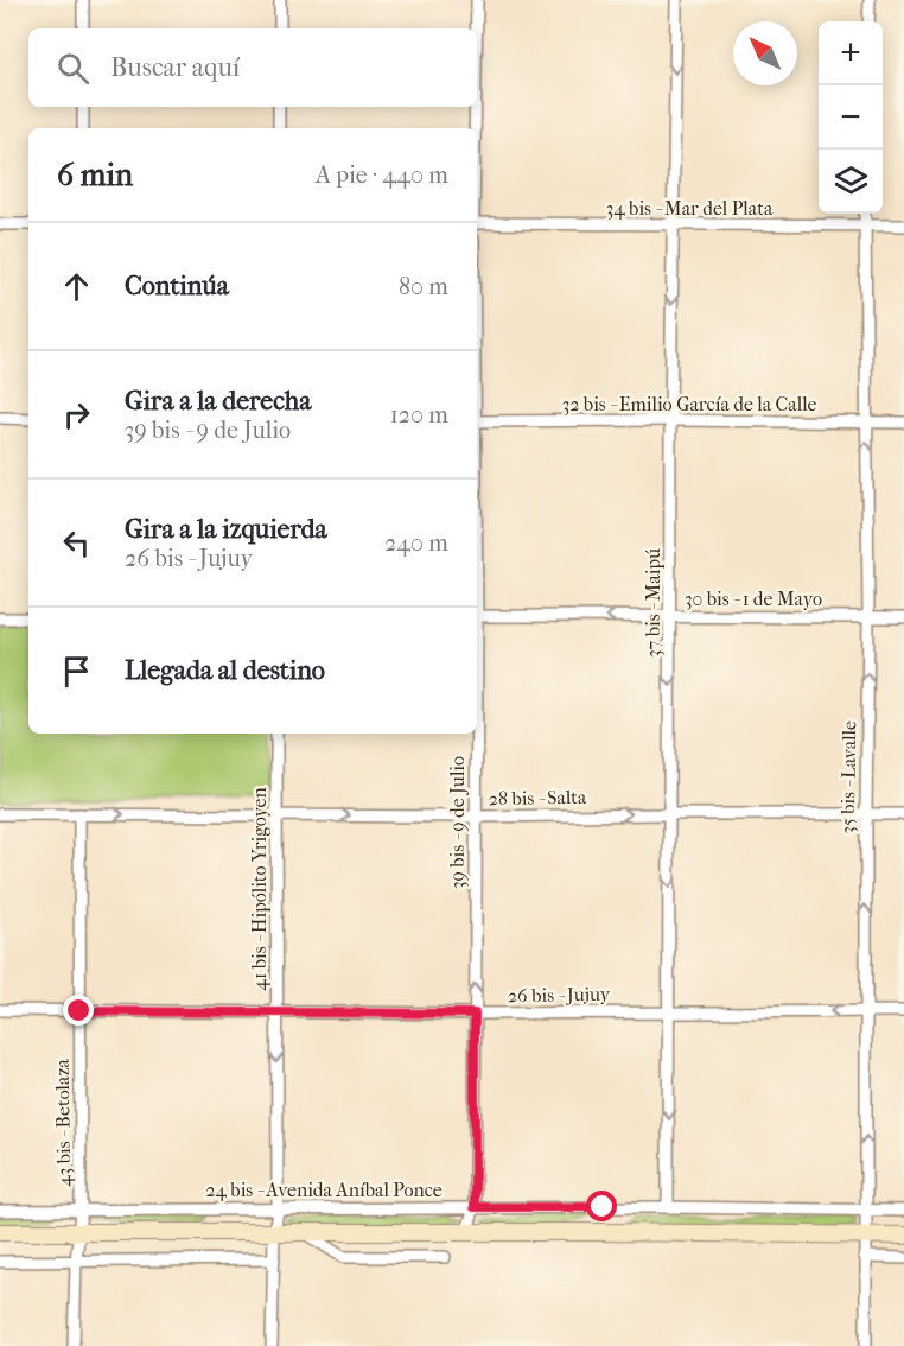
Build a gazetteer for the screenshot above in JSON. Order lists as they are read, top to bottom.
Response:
{
  "streets": {
    "street": [
      "34 bis - Mar del Plata",
      "32 bis - Emilio García de la Calle",
      "30 bis - 1 de Mayo",
      "37 bis - Maipú",
      "35 bis - Lavalle",
      "28 bis - Salta",
      "39 bis - 9 de Julio",
      "41 bis - Hipólito Yrigoyen",
      "26 bis - Jujuy",
      "43 bis - Betolaza",
      "24 bis - Avenida Aníbal Ponce"
    ]
  },
  "crossings": [
    ["34 bis - Mar del Plata", "37 bis - Maipú"],
    ["34 bis - Mar del Plata", "35 bis - Lavalle"],
    ["32 bis - Emilio García de la Calle", "37 bis - Maipú"],
    ["32 bis - Emilio García de la Calle", "35 bis - Lavalle"],
    ["30 bis - 1 de Mayo", "37 bis - Maipú"],
    ["30 bis - 1 de Mayo", "35 bis - Lavalle"],
    ["37 bis - Maipú", "28 bis - Salta"],
    ["37 bis - Maipú", "26 bis - Jujuy"],
    ["37 bis - Maipú", "24 bis - Avenida Aníbal Ponce"],
    ["35 bis - Lavalle", "28 bis - Salta"],
    ["35 bis - Lavalle", "26 bis - Jujuy"],
    ["35 bis - Lavalle", "24 bis - Avenida Aníbal Ponce"],
    ["28 bis - Salta", "39 bis - 9 de Julio"],
    ["28 bis - Salta", "41 bis - Hipólito Yrigoyen"],
    ["28 bis - Salta", "43 bis - Betolaza"],
    ["39 bis - 9 de Julio", "26 bis - Jujuy"],
    ["39 bis - 9 de Julio", "24 bis - Avenida Aníbal Ponce"],
    ["41 bis - Hipólito Yrigoyen", "26 bis - Jujuy"],
    ["41 bis - Hipólito Yrigoyen", "24 bis - Avenida Aníbal Ponce"],
    ["26 bis - Jujuy", "43 bis - Betolaza"],
    ["43 bis - Betolaza", "24 bis - Avenida Aníbal Ponce"]
  ],
  "one_way": [
    "30 bis - 1 de Mayo",
    "37 bis - Maipú",
    "35 bis - Lavalle",
    "28 bis - Salta",
    "39 bis - 9 de Julio"
  ],
  "north": "top left",
  "page": {
    "map_buttons": ["+", "−"],
    "search": "Buscar aquí",
    "heading": ["6 min", "A pie · 440 m"],
    "list": [
      ["Continúa", "80 m"],
      ["Gira a la derecha", "39 bis - 9 de Julio", "120 m"],
      ["Gira a la izquierda", "26 bis - Jujuy", "240 m"],
      "Llegada al destino"
    ]
  }
}
